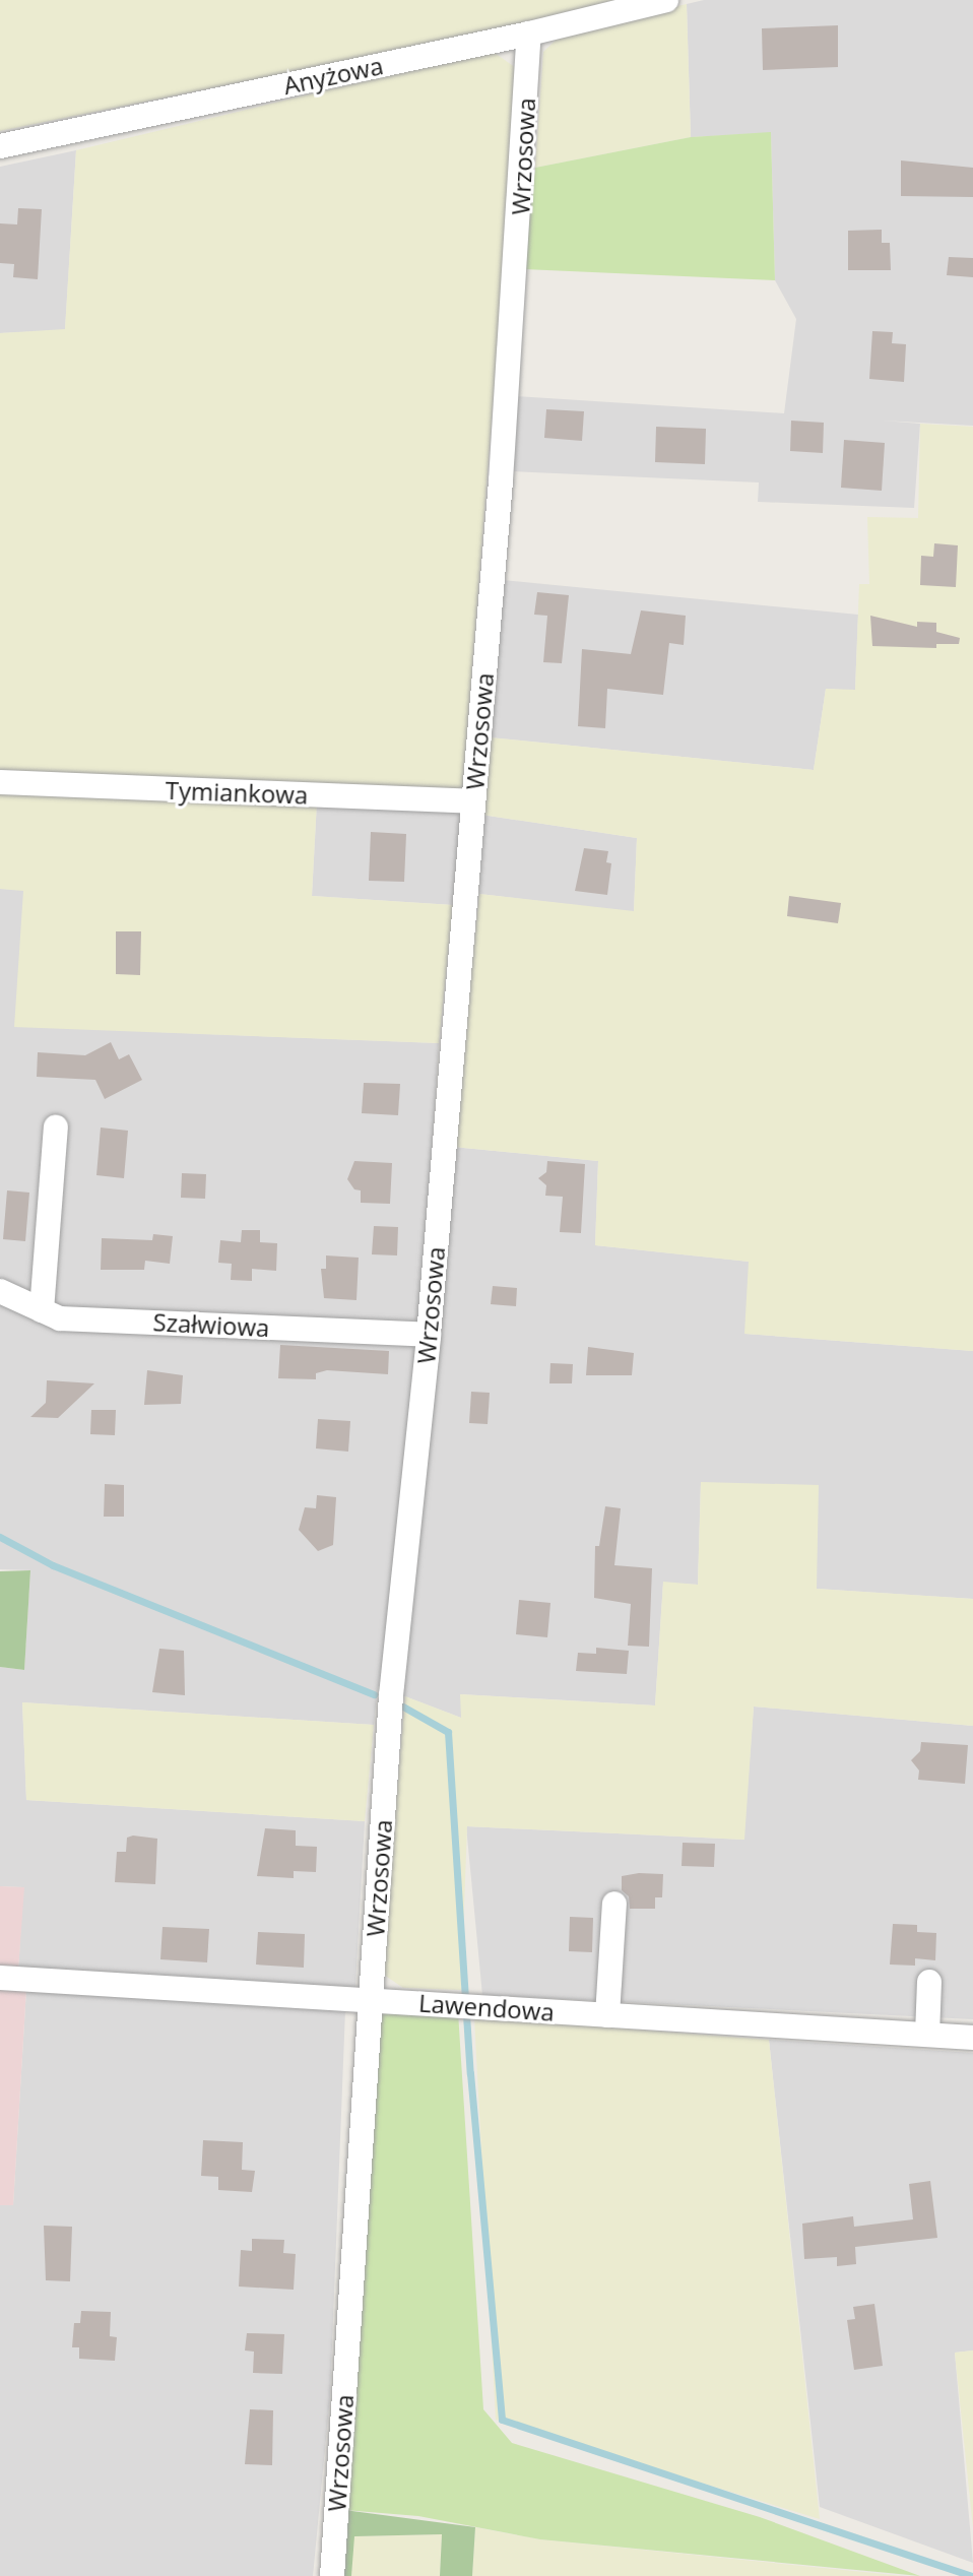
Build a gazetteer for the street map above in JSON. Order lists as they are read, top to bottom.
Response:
{
  "streets": {
    "street": [
      "Anyżowa",
      "Wrzosowa",
      "Tymiankowa",
      "Szałwiowa",
      "Lawendowa"
    ]
  },
  "crossings": [
    ["Anyżowa", "Wrzosowa"],
    ["Wrzosowa", "Tymiankowa"],
    ["Wrzosowa", "Szałwiowa"],
    ["Wrzosowa", "Lawendowa"]
  ]
}
